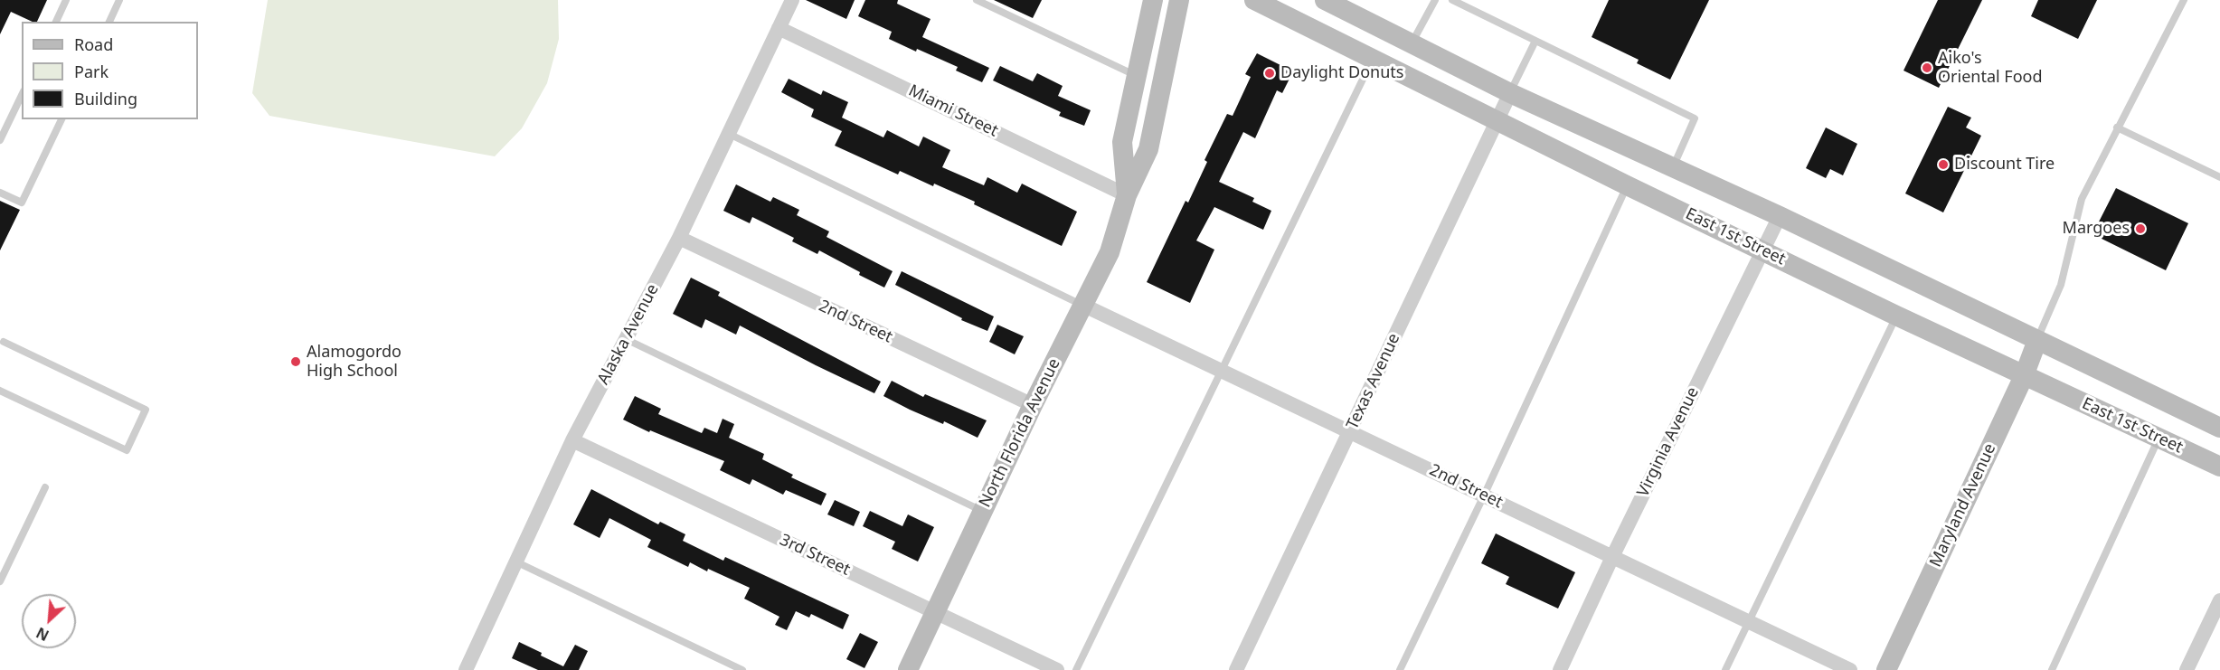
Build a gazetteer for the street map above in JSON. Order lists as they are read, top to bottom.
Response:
{
  "streets": {
    "main road": ["East 1st Street", "North Florida Avenue", "Maryland Avenue"],
    "street": [
      "Miami Street",
      "2nd Street",
      "Alaska Avenue",
      "Texas Avenue",
      "Virginia Avenue",
      "3rd Street"
    ]
  },
  "crossings": [
    ["Miami Street", "Alaska Avenue"],
    ["Miami Street", "North Florida Avenue"],
    ["East 1st Street", "Texas Avenue"],
    ["East 1st Street", "Virginia Avenue"],
    ["East 1st Street", "Maryland Avenue"],
    ["2nd Street", "Alaska Avenue"],
    ["2nd Street", "Texas Avenue"],
    ["2nd Street", "North Florida Avenue"],
    ["2nd Street", "Virginia Avenue"],
    ["Alaska Avenue", "3rd Street"],
    ["North Florida Avenue", "3rd Street"]
  ],
  "places": [
    "Aiko's Oriental Food",
    "Daylight Donuts",
    "Discount Tire",
    "Margoes",
    "Alamogordo High School"
  ],
  "legend": ["Road", "Park", "Building"],
  "north": "bottom left"
}
